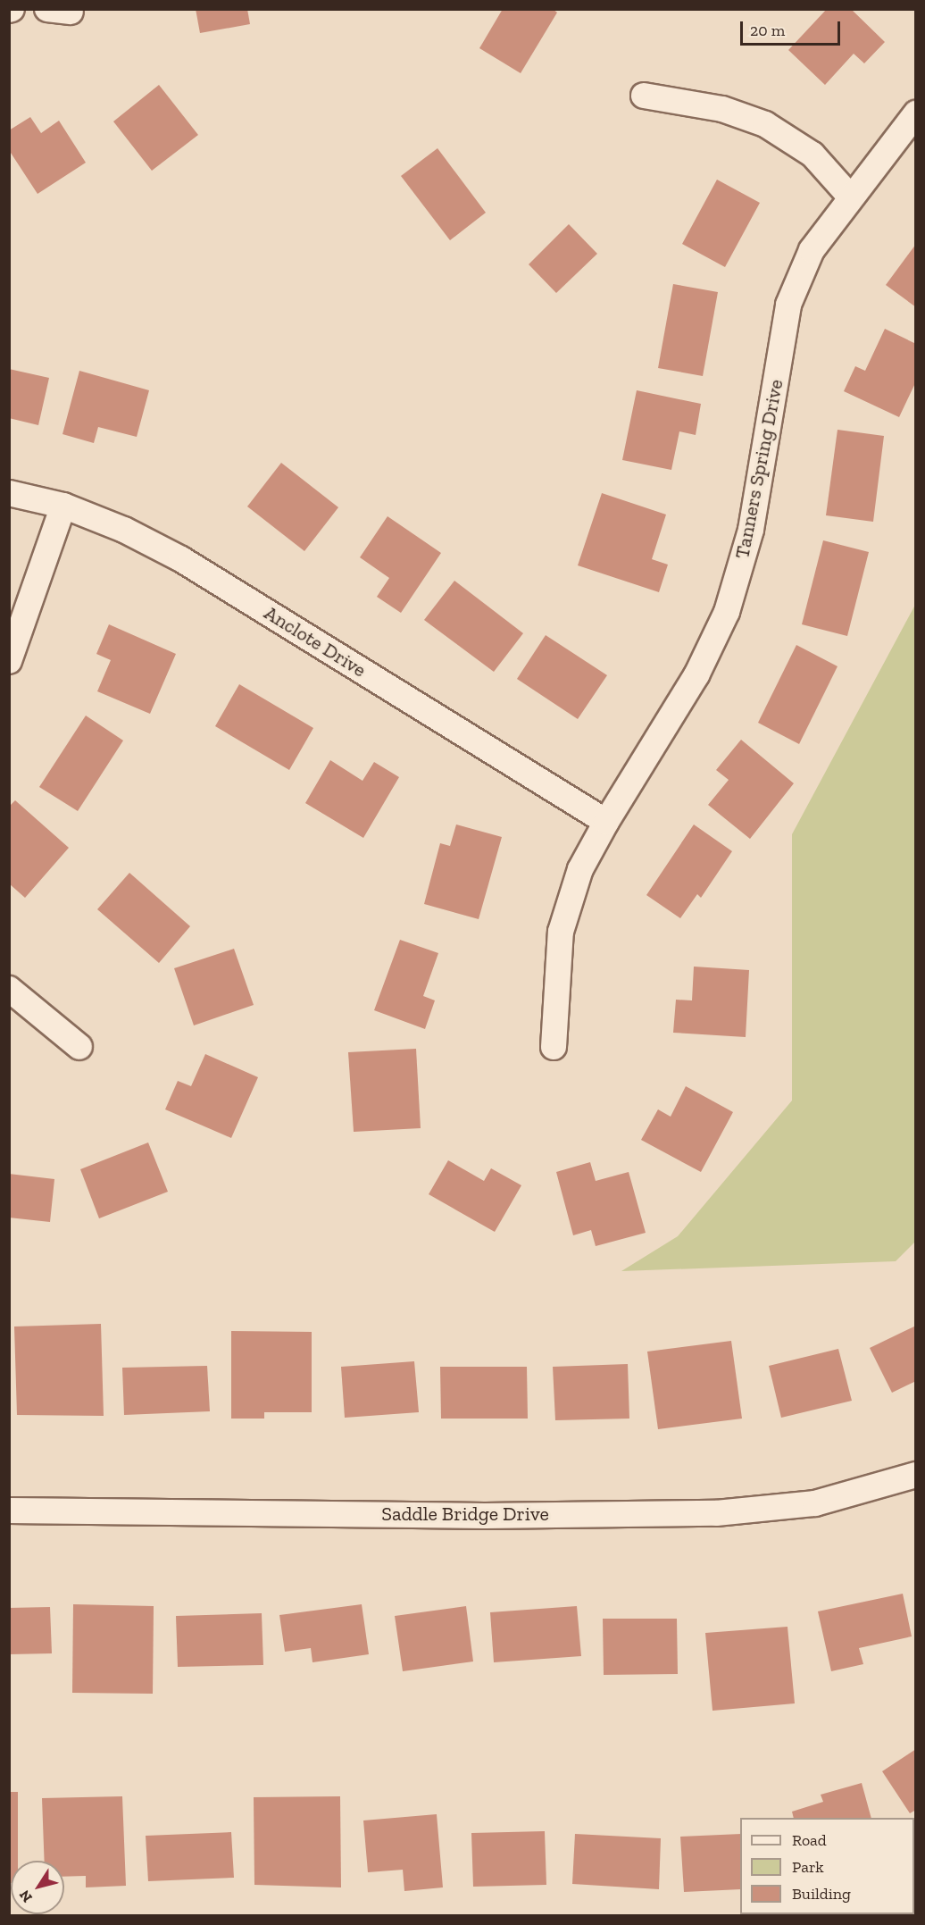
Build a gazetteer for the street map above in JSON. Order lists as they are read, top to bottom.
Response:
{
  "streets": {
    "street": ["Tanners Spring Drive", "Anclote Drive", "Saddle Bridge Drive"]
  },
  "crossings": [
    ["Tanners Spring Drive", "Anclote Drive"]
  ],
  "legend": ["Road", "Park", "Building"],
  "scale_bar": "20 m",
  "north": "bottom left"
}
